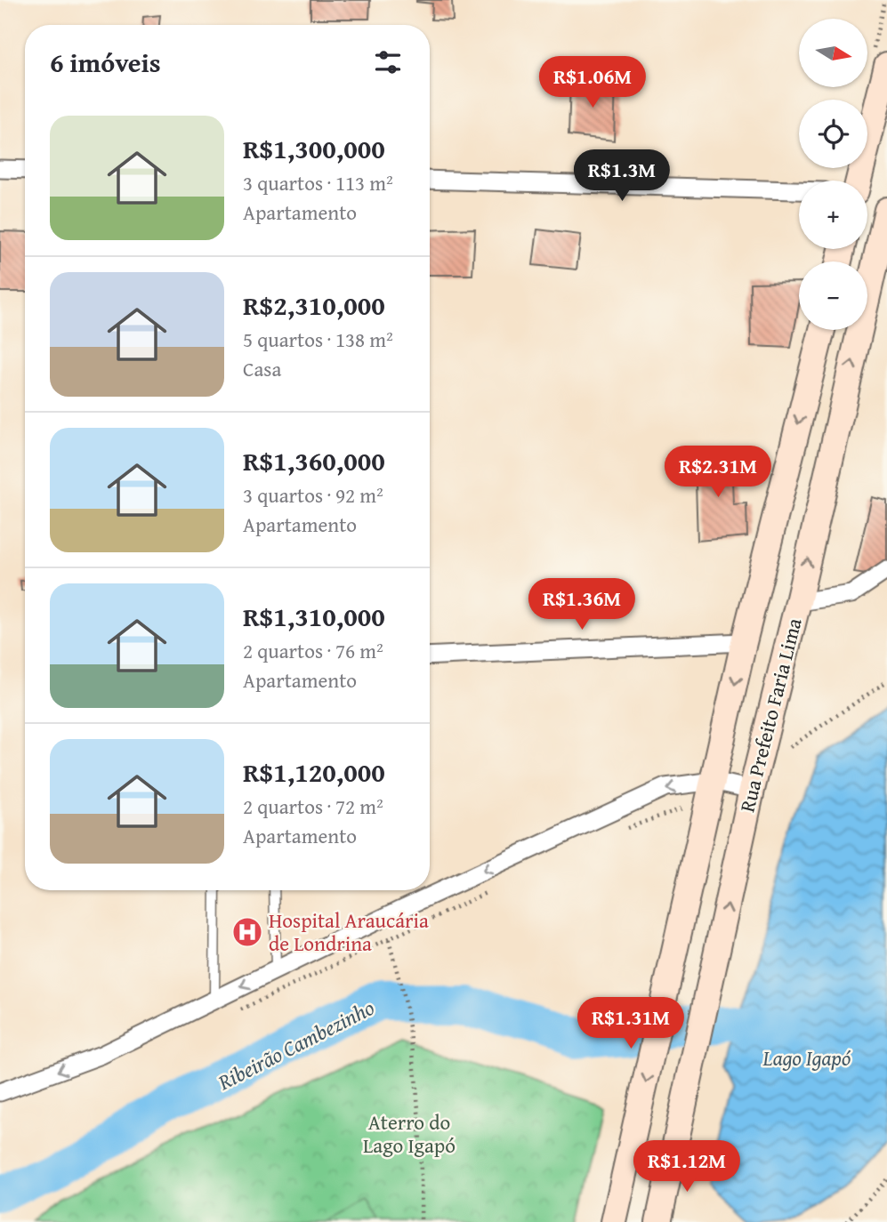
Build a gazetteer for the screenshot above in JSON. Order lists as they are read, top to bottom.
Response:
{
  "streets": {
    "main road": ["Rua Prefeito Faria Lima"]
  },
  "water": ["Ribeirão Cambezinho", "Lago Igapó"],
  "parks": ["Aterro do Lago Igapó"],
  "places": {
    "hospital": ["Hospital Araucária de Londrina"]
  },
  "north": "right",
  "page": {
    "map_buttons": ["+", "−"],
    "heading": "6 imóveis",
    "price": [
      "R$1.06M",
      "R$1.3M",
      "R$2.31M",
      "R$1.36M",
      "R$1.31M",
      "R$1.12M"
    ],
    "list": [
      {
        "name": "R$1,300,000",
        "note": "3 quartos · 113 m² · Apartamento"
      },
      {
        "name": "R$2,310,000",
        "note": "5 quartos · 138 m² · Casa"
      },
      {
        "name": "R$1,360,000",
        "note": "3 quartos · 92 m² · Apartamento"
      },
      {
        "name": "R$1,310,000",
        "note": "2 quartos · 76 m² · Apartamento"
      },
      {
        "name": "R$1,120,000",
        "note": "2 quartos · 72 m² · Apartamento"
      }
    ]
  }
}
